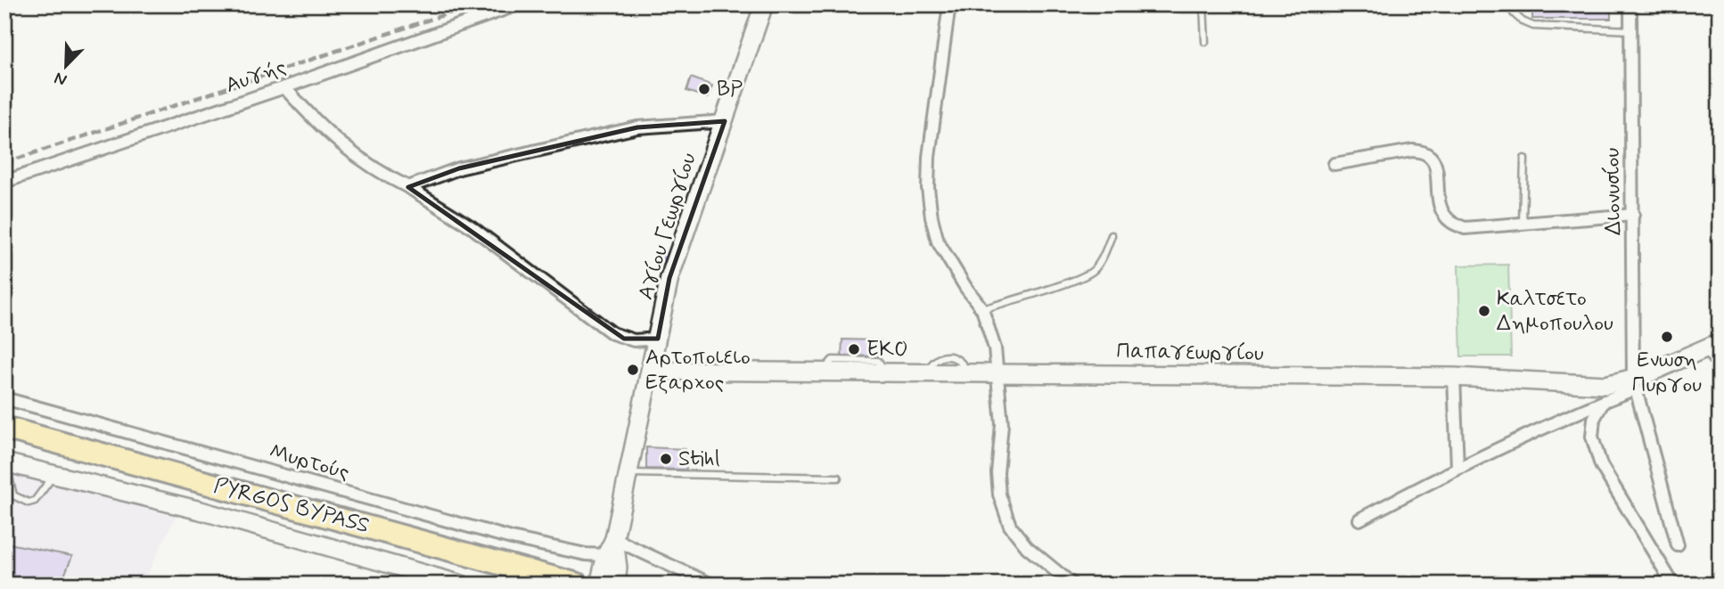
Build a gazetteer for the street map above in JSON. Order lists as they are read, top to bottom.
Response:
{
  "streets": {
    "highway": ["PYRGOS BYPASS"],
    "street": [
      "Αυγής",
      "Διονυσίου",
      "Αγίου Γεωργίου",
      "Παπαγεωργίου",
      "Μυρτούς"
    ]
  },
  "crossings": [
    ["Διονυσίου", "Παπαγεωργίου"],
    ["Αγίου Γεωργίου", "Παπαγεωργίου"],
    ["Αγίου Γεωργίου", "Μυρτούς"]
  ],
  "places": [
    "BP",
    "Καλτσετο Δημοπουλου",
    "Ενωση Πυργου",
    "EKO",
    "Αρτοποιειο Εξαρχος",
    "Stihl"
  ],
  "north": "bottom left"
}
